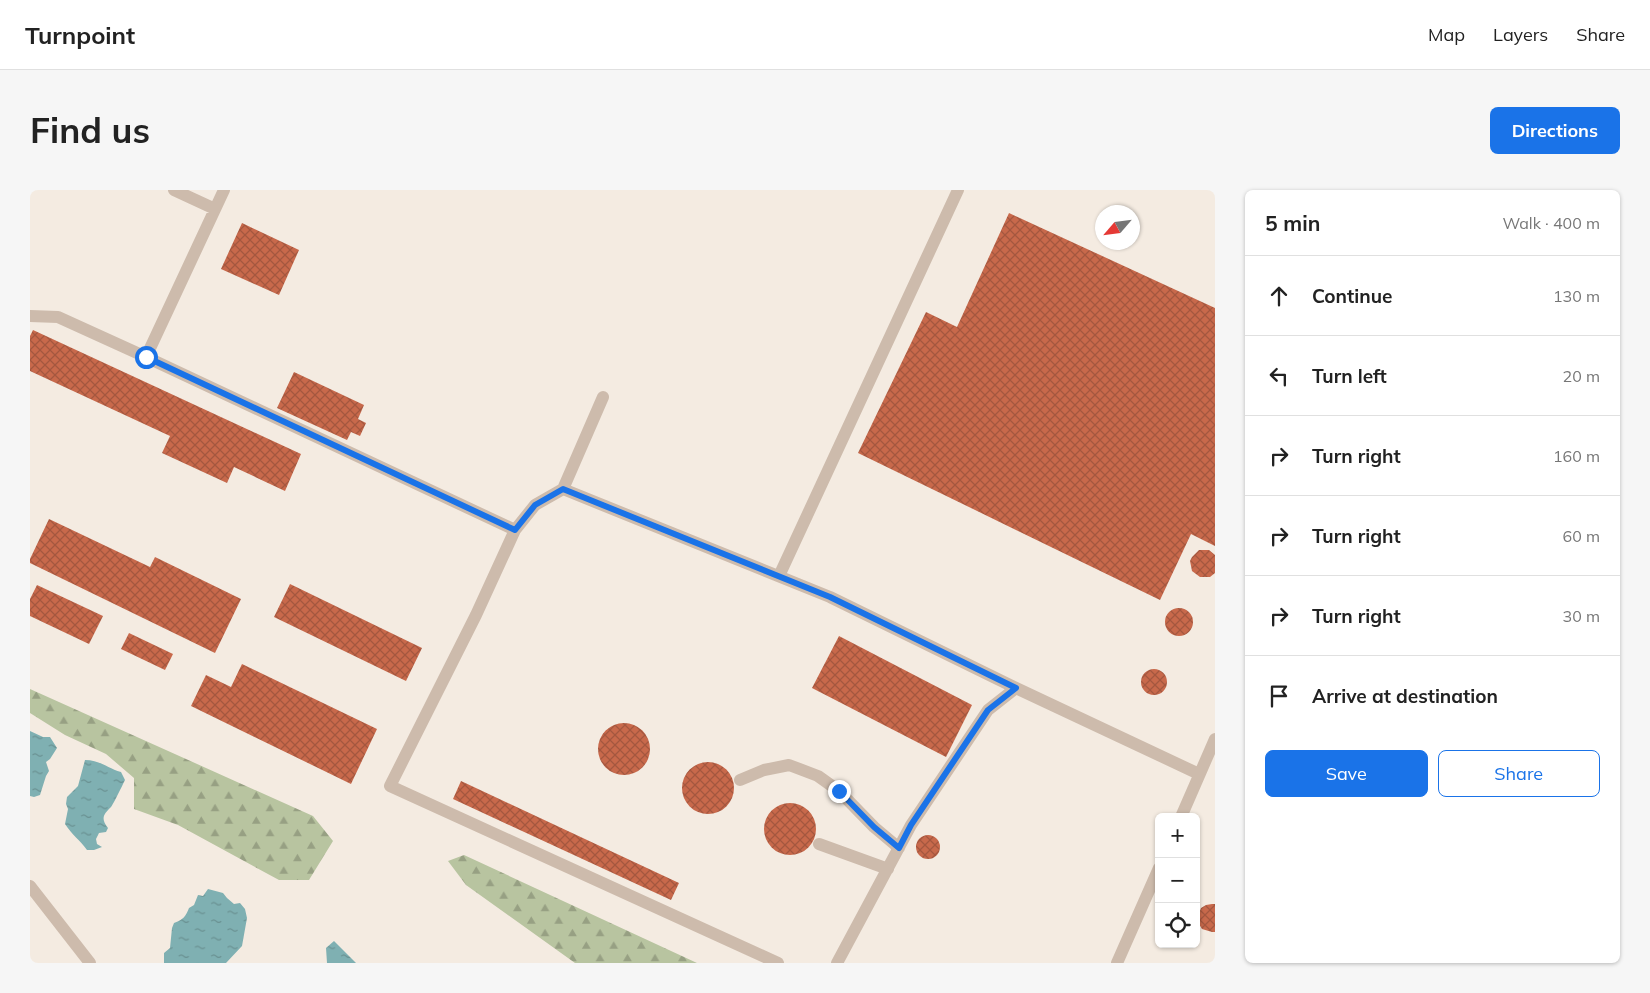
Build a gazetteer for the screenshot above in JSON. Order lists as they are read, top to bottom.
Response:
{
  "north": "bottom left",
  "page": {
    "header": "Turnpoint",
    "nav": ["Map", "Layers", "Share"],
    "buttons": [
      "Directions",
      ["Save", "Share"]
    ],
    "title": "Find us",
    "heading": ["5 min", "Walk · 400 m"],
    "list": [
      ["Continue", "130 m"],
      ["Turn left", "20 m"],
      ["Turn right", "160 m"],
      ["Turn right", "60 m"],
      ["Turn right", "30 m"],
      "Arrive at destination"
    ],
    "map_buttons": ["+", "−"]
  }
}
